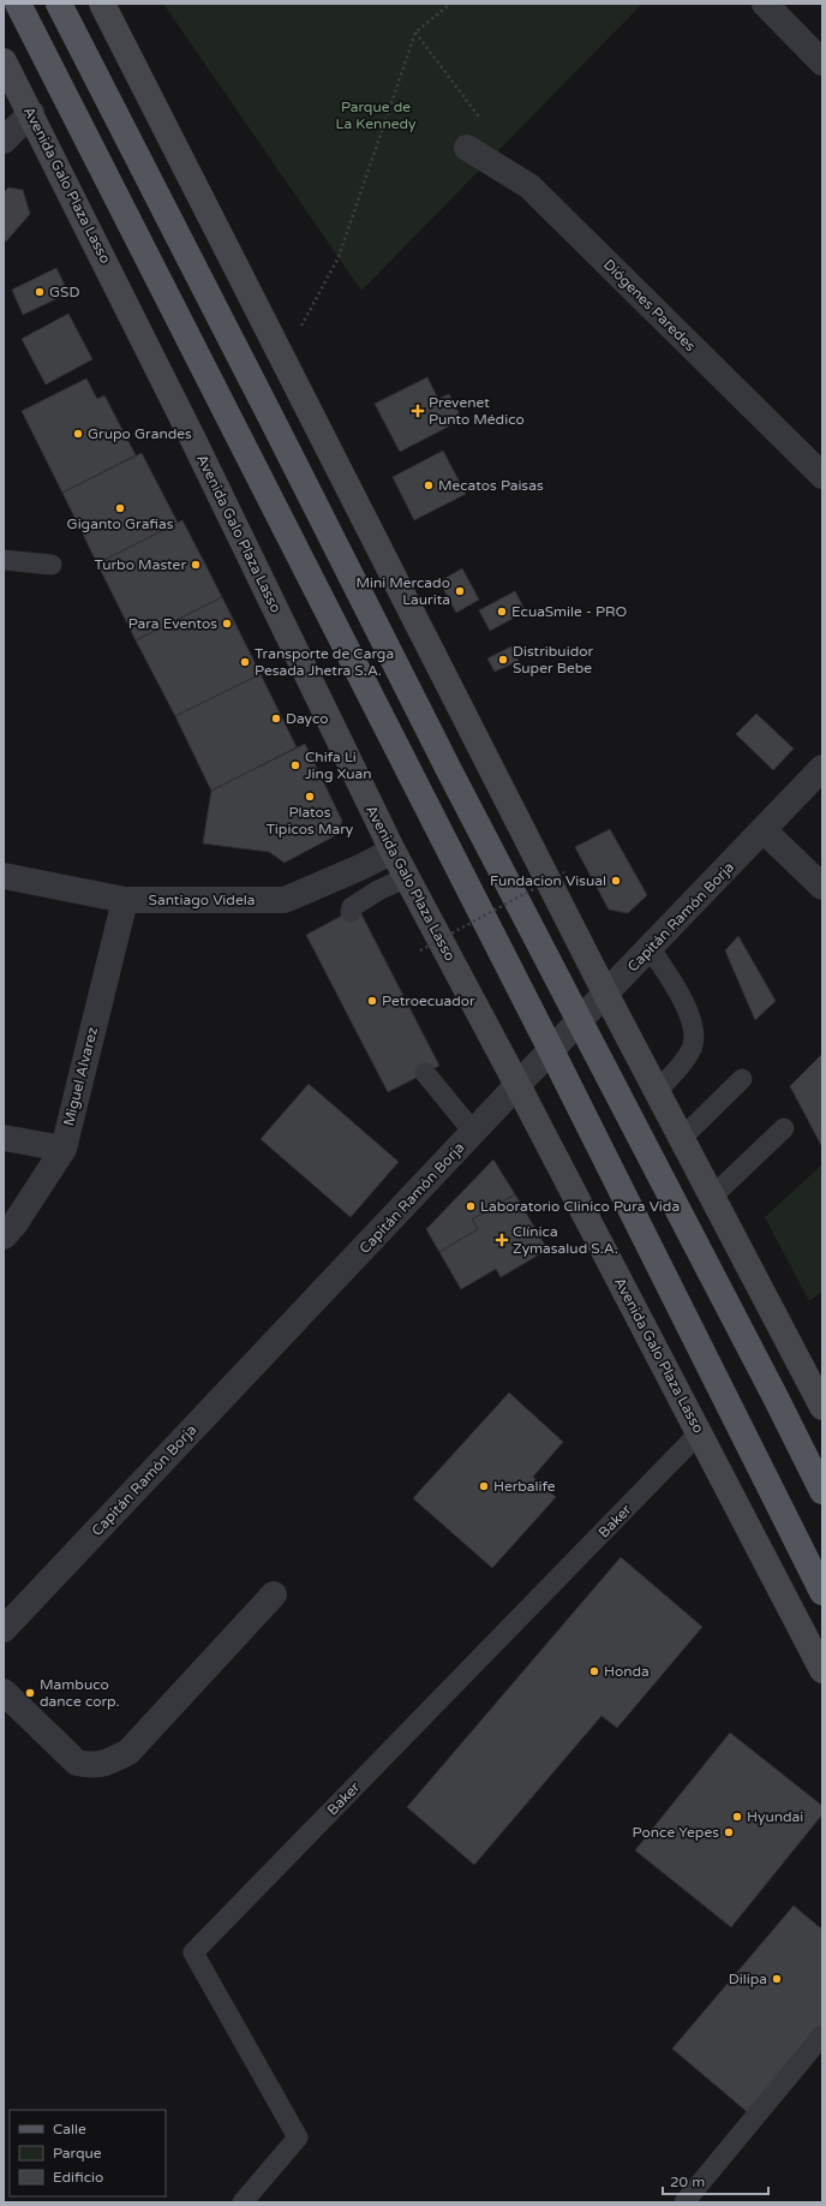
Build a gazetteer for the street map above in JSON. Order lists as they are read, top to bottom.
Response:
{
  "streets": {
    "main road": ["Avenida Galo Plaza Lasso"],
    "street": [
      "Diógenes Paredes",
      "Santiago Videla",
      "Capitán Ramón Borja",
      "Miguel Alvarez"
    ],
    "lane": ["Baker"]
  },
  "crossings": [
    ["Avenida Galo Plaza Lasso", "Santiago Videla"],
    ["Avenida Galo Plaza Lasso", "Capitán Ramón Borja"],
    ["Avenida Galo Plaza Lasso", "Baker"],
    ["Santiago Videla", "Miguel Alvarez"]
  ],
  "parks": ["Parque de La Kennedy"],
  "places": {
    "other": [
      "GSD",
      "Grupo Grandes",
      "Mecatos Paisas",
      "Giganto Grafias",
      "Turbo Master",
      "Mini Mercado Laurita",
      "EcuaSmile - PRO",
      "Para Eventos",
      "Distribuidor Super Bebe",
      "Transporte de Carga Pesada Jhetra S.A.",
      "Dayco",
      "Chifa Li Jing Xuan",
      "Platos Tipicos Mary",
      "Fundacion Visual",
      "Petroecuador",
      "Laboratorio Clinico Pura Vida",
      "Herbalife",
      "Honda",
      "Mambuco dance corp.",
      "Hyundai",
      "Ponce Yepes",
      "Dilipa"
    ],
    "health": ["Prevenet Punto Médico", "Clínica Zymasalud S.A."]
  },
  "legend": ["Calle", "Parque", "Edificio"],
  "scale_bar": "20 m"
}
